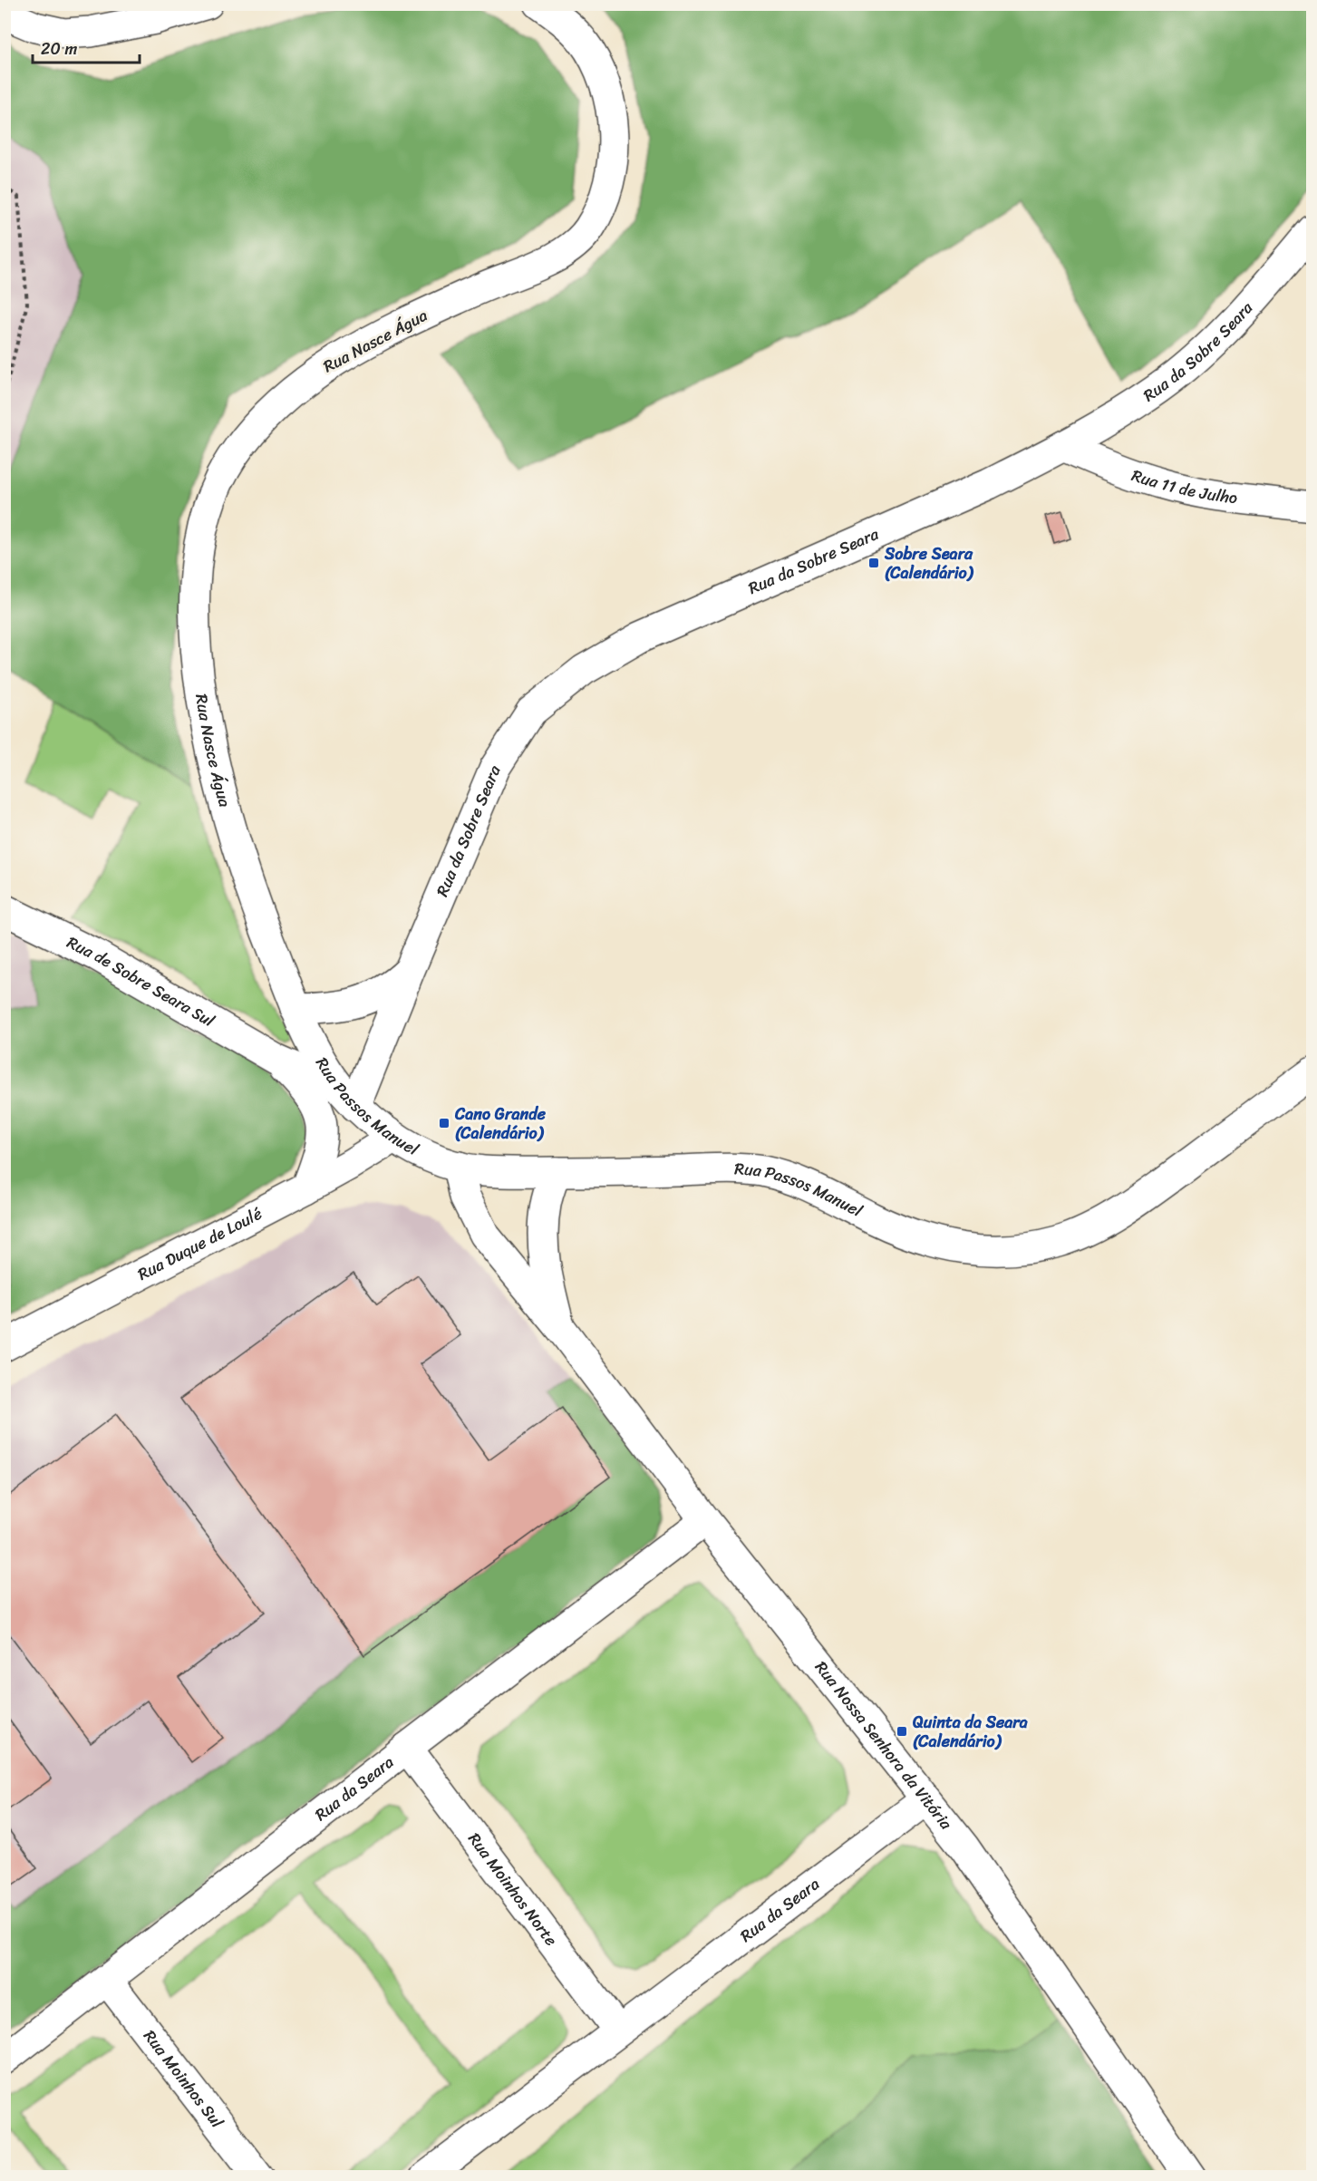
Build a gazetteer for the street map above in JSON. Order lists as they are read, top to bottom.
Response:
{
  "streets": {
    "street": [
      "Rua Nasce Água",
      "Rua da Sobre Seara",
      "Rua 11 de Julho",
      "Rua de Sobre Seara Sul",
      "Rua Passos Manuel",
      "Rua Duque de Loulé",
      "Rua Nossa Senhora da Vitória",
      "Rua da Seara",
      "Rua Moinhos Norte",
      "Rua Moinhos Sul"
    ]
  },
  "crossings": [
    ["Rua Nasce Água", "Rua da Sobre Seara"],
    ["Rua Nasce Água", "Rua Passos Manuel"],
    ["Rua da Sobre Seara", "Rua 11 de Julho"],
    ["Rua da Sobre Seara", "Rua de Sobre Seara Sul"],
    ["Rua da Sobre Seara", "Rua Passos Manuel"],
    ["Rua de Sobre Seara Sul", "Rua Passos Manuel"],
    ["Rua de Sobre Seara Sul", "Rua Duque de Loulé"],
    ["Rua Passos Manuel", "Rua Duque de Loulé"],
    ["Rua Passos Manuel", "Rua Nossa Senhora da Vitória"],
    ["Rua Nossa Senhora da Vitória", "Rua da Seara"],
    ["Rua da Seara", "Rua Moinhos Norte"],
    ["Rua da Seara", "Rua Moinhos Sul"]
  ],
  "places": {
    "transit": ["Sobre Seara (Calendário)", "Cano Grande (Calendário)", "Quinta da Seara (Calendário)"]
  },
  "scale_bar": "20 m"
}
